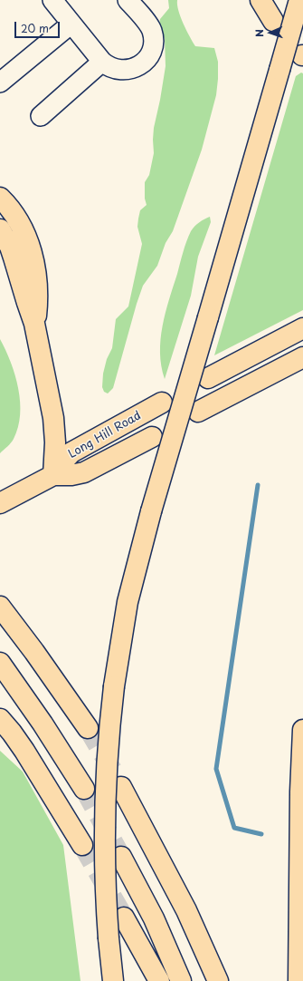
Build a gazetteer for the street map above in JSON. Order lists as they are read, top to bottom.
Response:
{
  "streets": {
    "highway": ["Long Hill Road"]
  },
  "scale_bar": "20 m",
  "north": "left"
}
